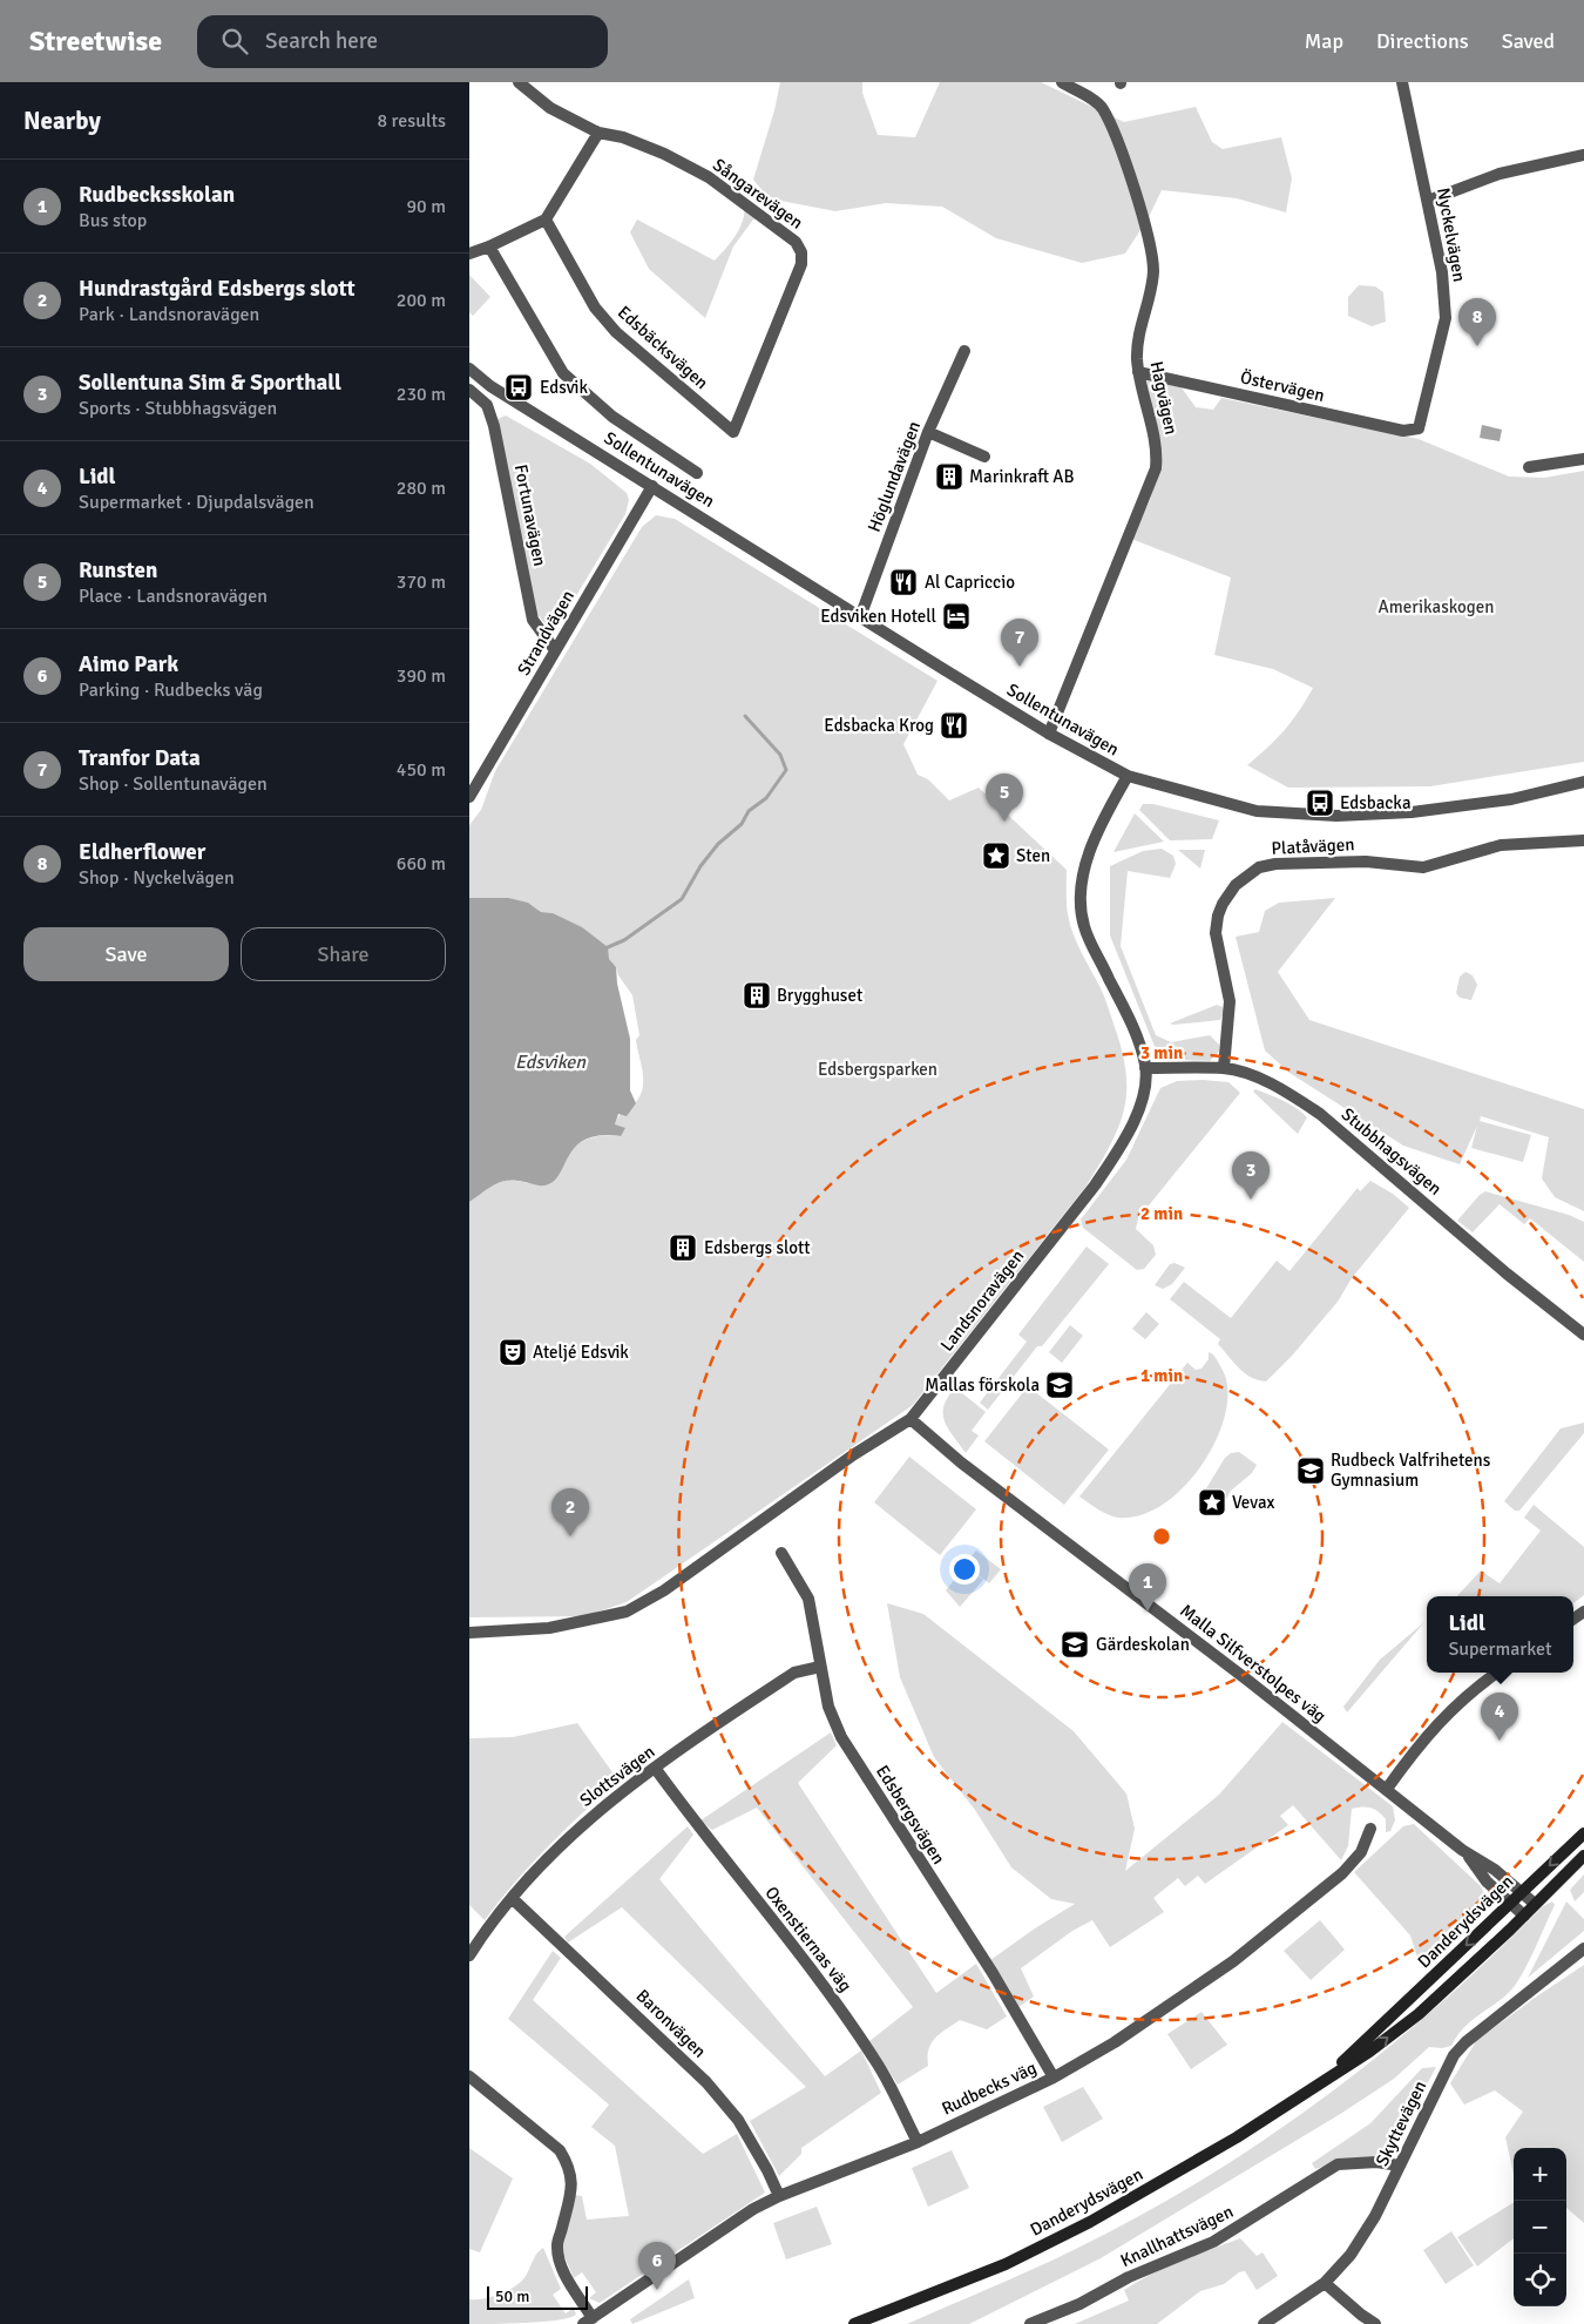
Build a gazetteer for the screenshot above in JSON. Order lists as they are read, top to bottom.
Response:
{
  "streets": {
    "main road": ["Danderydsvägen"],
    "street": [
      "Sångarevägen",
      "Nyckelvägen",
      "Edsbäcksvägen",
      "Östervägen",
      "Hagvägen",
      "Sollentunavägen",
      "Höglundavägen",
      "Fortunavägen",
      "Strandvägen",
      "Platåvägen",
      "Stubbhagsvägen",
      "Landsnoravägen",
      "Malla Silfverstolpes väg",
      "Slottsvägen",
      "Edsbergsvägen",
      "Oxenstiernas väg",
      "Baronvägen",
      "Rudbecks väg",
      "Skyttevägen",
      "Knallhattsvägen"
    ]
  },
  "crossings": [
    ["Sångarevägen", "Edsbäcksvägen"],
    ["Nyckelvägen", "Östervägen"],
    ["Östervägen", "Hagvägen"],
    ["Hagvägen", "Sollentunavägen"],
    ["Sollentunavägen", "Höglundavägen"],
    ["Sollentunavägen", "Strandvägen"],
    ["Sollentunavägen", "Landsnoravägen"],
    ["Fortunavägen", "Strandvägen"],
    ["Platåvägen", "Stubbhagsvägen"],
    ["Stubbhagsvägen", "Landsnoravägen"],
    ["Landsnoravägen", "Malla Silfverstolpes väg"],
    ["Malla Silfverstolpes väg", "Danderydsvägen"],
    ["Slottsvägen", "Edsbergsvägen"],
    ["Slottsvägen", "Oxenstiernas väg"],
    ["Slottsvägen", "Baronvägen"],
    ["Edsbergsvägen", "Rudbecks väg"],
    ["Oxenstiernas väg", "Rudbecks väg"],
    ["Baronvägen", "Rudbecks väg"],
    ["Skyttevägen", "Knallhattsvägen"]
  ],
  "water": ["Edsviken"],
  "parks": ["Amerikaskogen", "Edsbergsparken"],
  "places": {
    "bus stop": ["Edsvik", "Edsbacka"],
    "building": ["Marinkraft AB", "Brygghuset", "Edsbergs slott"],
    "restaurant": ["Al Capriccio", "Edsbacka Krog"],
    "hotel": ["Edsviken Hotell"],
    "place": ["Sten", "Vevax"],
    "theatre": ["Ateljé Edsvik"],
    "school or university": ["Mallas förskola", "Rudbeck Valfrihetens Gymnasium", "Gärdeskolan"]
  },
  "scale_bar": "50 m",
  "page": {
    "header": "Streetwise",
    "search": "Search here",
    "nav": ["Map", "Directions", "Saved"],
    "heading": ["Nearby", "8 results"],
    "list": [
      {
        "mark": "1",
        "name": "Rudbecksskolan",
        "note": "Bus stop",
        "value": "90 m"
      },
      {
        "mark": "2",
        "name": "Hundrastgård Edsbergs slott",
        "note": "Park · Landsnoravägen",
        "value": "200 m"
      },
      {
        "mark": "3",
        "name": "Sollentuna Sim & Sporthall",
        "note": "Sports · Stubbhagsvägen",
        "value": "230 m"
      },
      {
        "mark": "4",
        "name": "Lidl",
        "note": "Supermarket · Djupdalsvägen",
        "value": "280 m"
      },
      {
        "mark": "5",
        "name": "Runsten",
        "note": "Place · Landsnoravägen",
        "value": "370 m"
      },
      {
        "mark": "6",
        "name": "Aimo Park",
        "note": "Parking · Rudbecks väg",
        "value": "390 m"
      },
      {
        "mark": "7",
        "name": "Tranfor Data",
        "note": "Shop · Sollentunavägen",
        "value": "450 m"
      },
      {
        "mark": "8",
        "name": "Eldherflower",
        "note": "Shop · Nyckelvägen",
        "value": "660 m"
      }
    ],
    "pins": [
      "8",
      "7",
      "5",
      "3",
      "2",
      "1",
      "4",
      "6"
    ],
    "buttons": ["Save", "Share"],
    "popup": ["Lidl", "Supermarket"],
    "map_buttons": ["+", "−"],
    "scale": "50 m"
  },
  "rings": ["3 min", "2 min", "1 min"]
}
